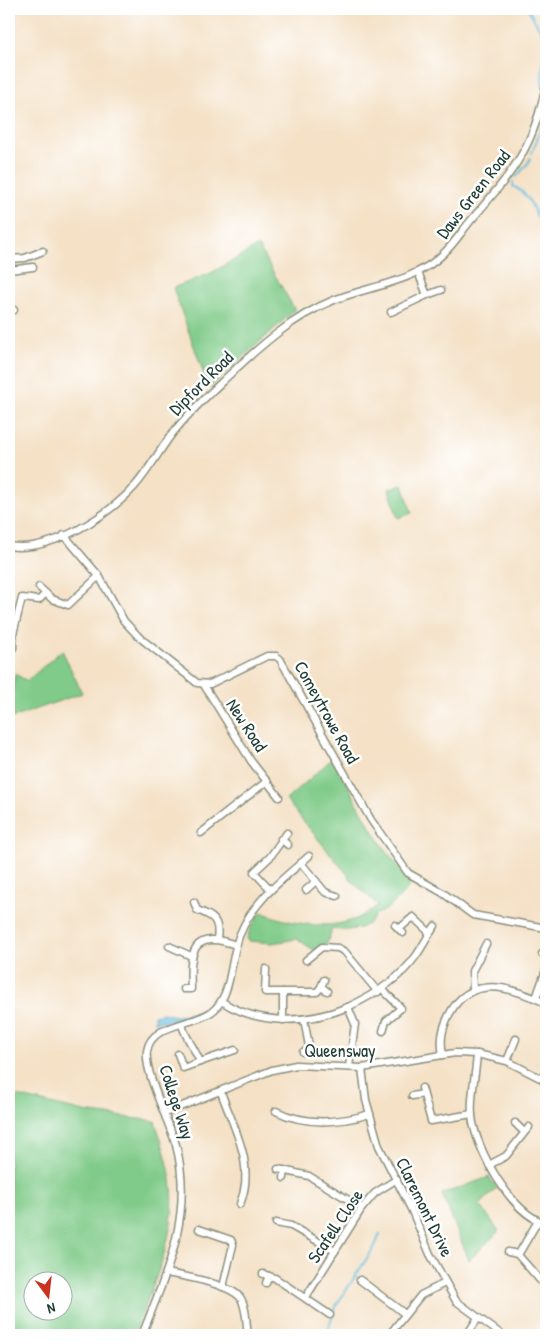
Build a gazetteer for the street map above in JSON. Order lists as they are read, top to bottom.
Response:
{
  "streets": {
    "street": [
      "Daws Green Road",
      "Dipford Road",
      "Comeytrowe Road",
      "New Road",
      "Queensway",
      "College Way",
      "Claremont Drive",
      "Scafell Close"
    ]
  },
  "crossings": [
    ["Daws Green Road", "Dipford Road"],
    ["Comeytrowe Road", "New Road"],
    ["Queensway", "College Way"],
    ["Queensway", "Claremont Drive"],
    ["Claremont Drive", "Scafell Close"]
  ],
  "north": "bottom"
}
